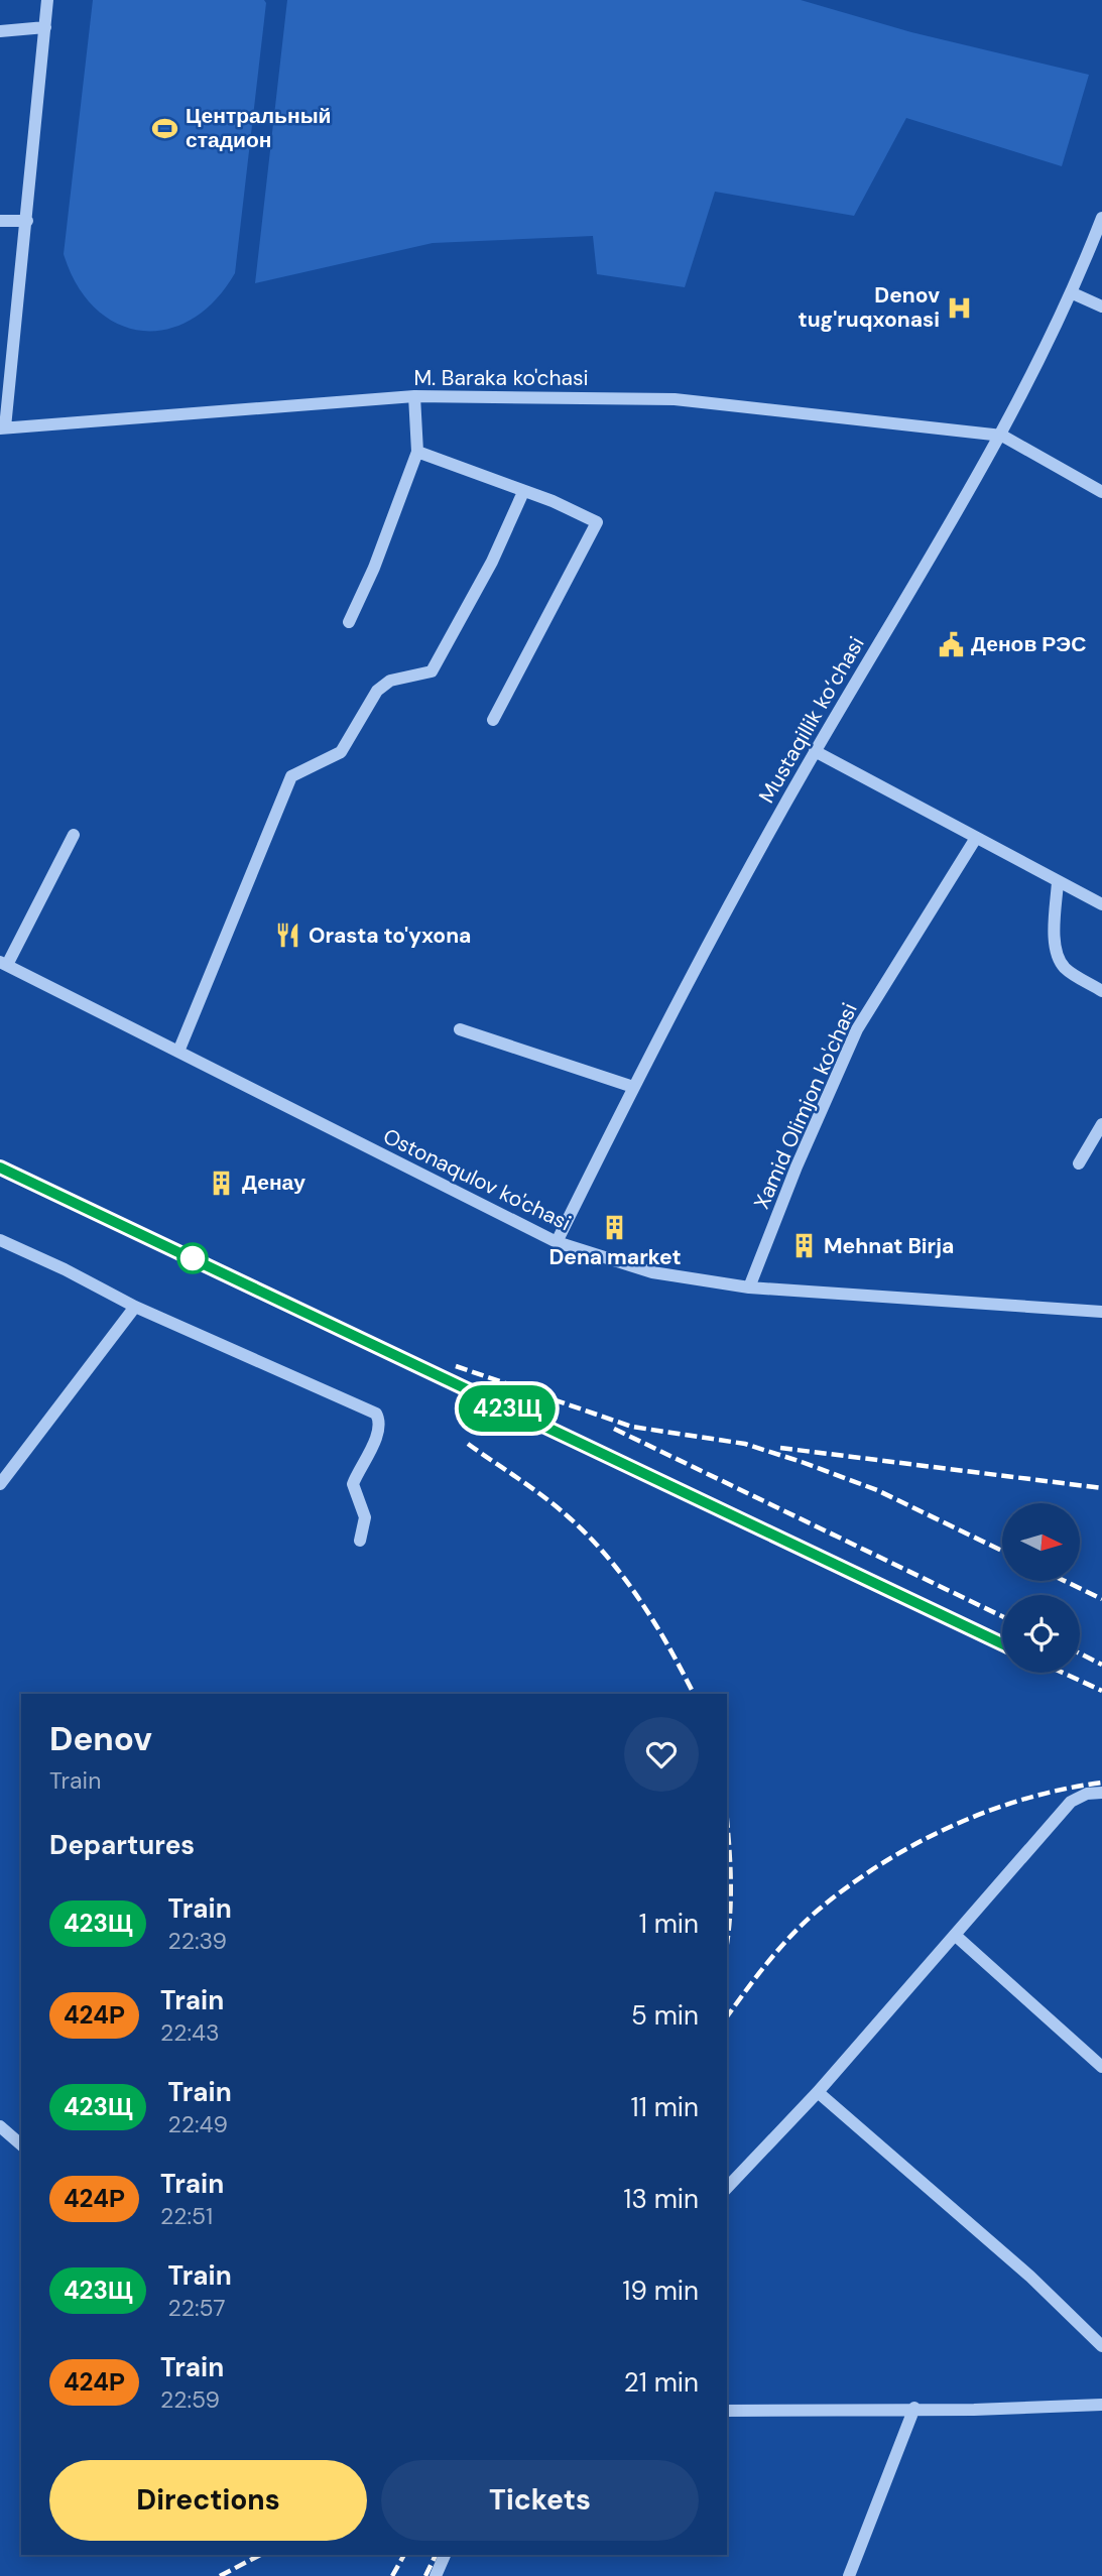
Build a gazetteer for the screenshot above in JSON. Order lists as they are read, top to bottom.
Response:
{
  "streets": {
    "street": [
      "M. Baraka ko'chasi",
      "Mustaqillik ko‘chasi",
      "Xamid Olimjon ko'chasi",
      "Ostonaqulov ko'chasi"
    ]
  },
  "crossings": [
    ["M. Baraka ko'chasi", "Mustaqillik ko‘chasi"],
    ["Mustaqillik ko‘chasi", "Ostonaqulov ko'chasi"],
    ["Xamid Olimjon ko'chasi", "Ostonaqulov ko'chasi"]
  ],
  "places": {
    "sports": ["Центральный стадион"],
    "hospital": ["Denov tug'ruqxonasi"],
    "public building": ["Денов РЭС"],
    "restaurant": ["Orasta to'yxona"],
    "building": ["Денау", "Dena market", "Mehnat Birja"]
  },
  "north": "right",
  "page": {
    "on_map": "423Щ",
    "heading": [
      ["Denov", "Train"],
      "Departures"
    ],
    "list": [
      {
        "mark": "423Щ",
        "name": "Train",
        "note": "22:39",
        "value": "1 min"
      },
      {
        "mark": "424Р",
        "name": "Train",
        "note": "22:43",
        "value": "5 min"
      },
      {
        "mark": "423Щ",
        "name": "Train",
        "note": "22:49",
        "value": "11 min"
      },
      {
        "mark": "424Р",
        "name": "Train",
        "note": "22:51",
        "value": "13 min"
      },
      {
        "mark": "423Щ",
        "name": "Train",
        "note": "22:57",
        "value": "19 min"
      },
      {
        "mark": "424Р",
        "name": "Train",
        "note": "22:59",
        "value": "21 min"
      }
    ],
    "buttons": ["Directions", "Tickets"]
  }
}
